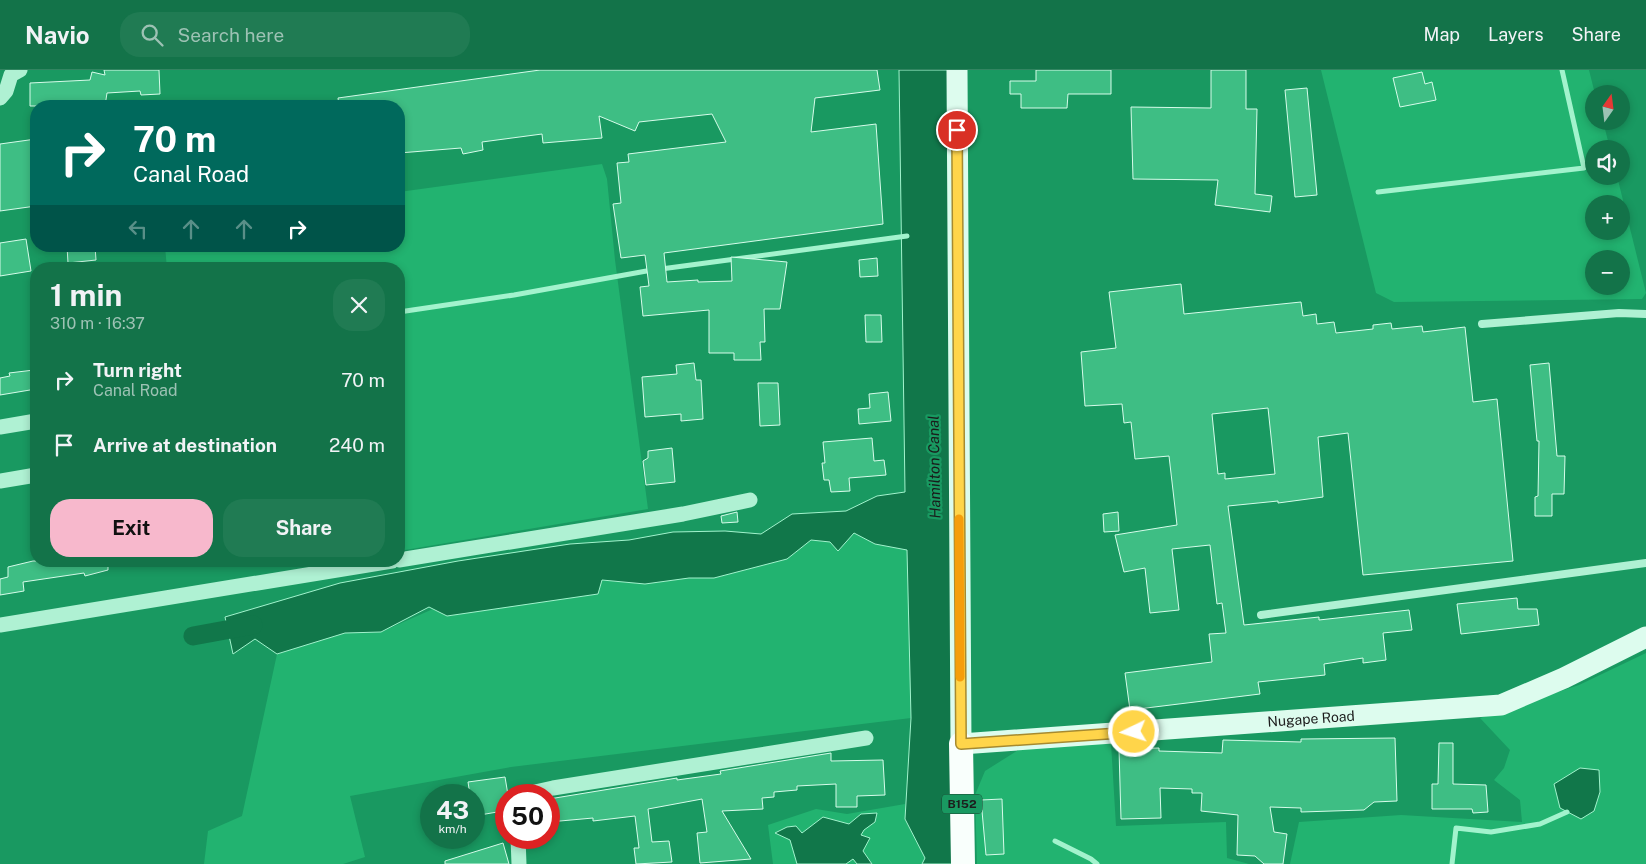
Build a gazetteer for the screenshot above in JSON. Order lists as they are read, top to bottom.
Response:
{
  "streets": {
    "main road": ["Nugape Road", "B152"]
  },
  "crossings": [
    ["Nugape Road", "B152"]
  ],
  "water": ["Hamilton Canal"],
  "north": "top",
  "page": {
    "header": "Navio",
    "search": "Search here",
    "nav": ["Map", "Layers", "Share"],
    "map_buttons": ["+", "−"],
    "turn": ["70 m", "Canal Road"],
    "heading": ["1 min", "310 m · 16:37"],
    "list": [
      {
        "name": "Turn right",
        "note": "Canal Road",
        "value": "70 m"
      },
      {
        "name": "Arrive at destination",
        "value": "240 m"
      }
    ],
    "buttons": ["Exit", "Share"],
    "speed": "43 km/h",
    "limit": "50"
  }
}
